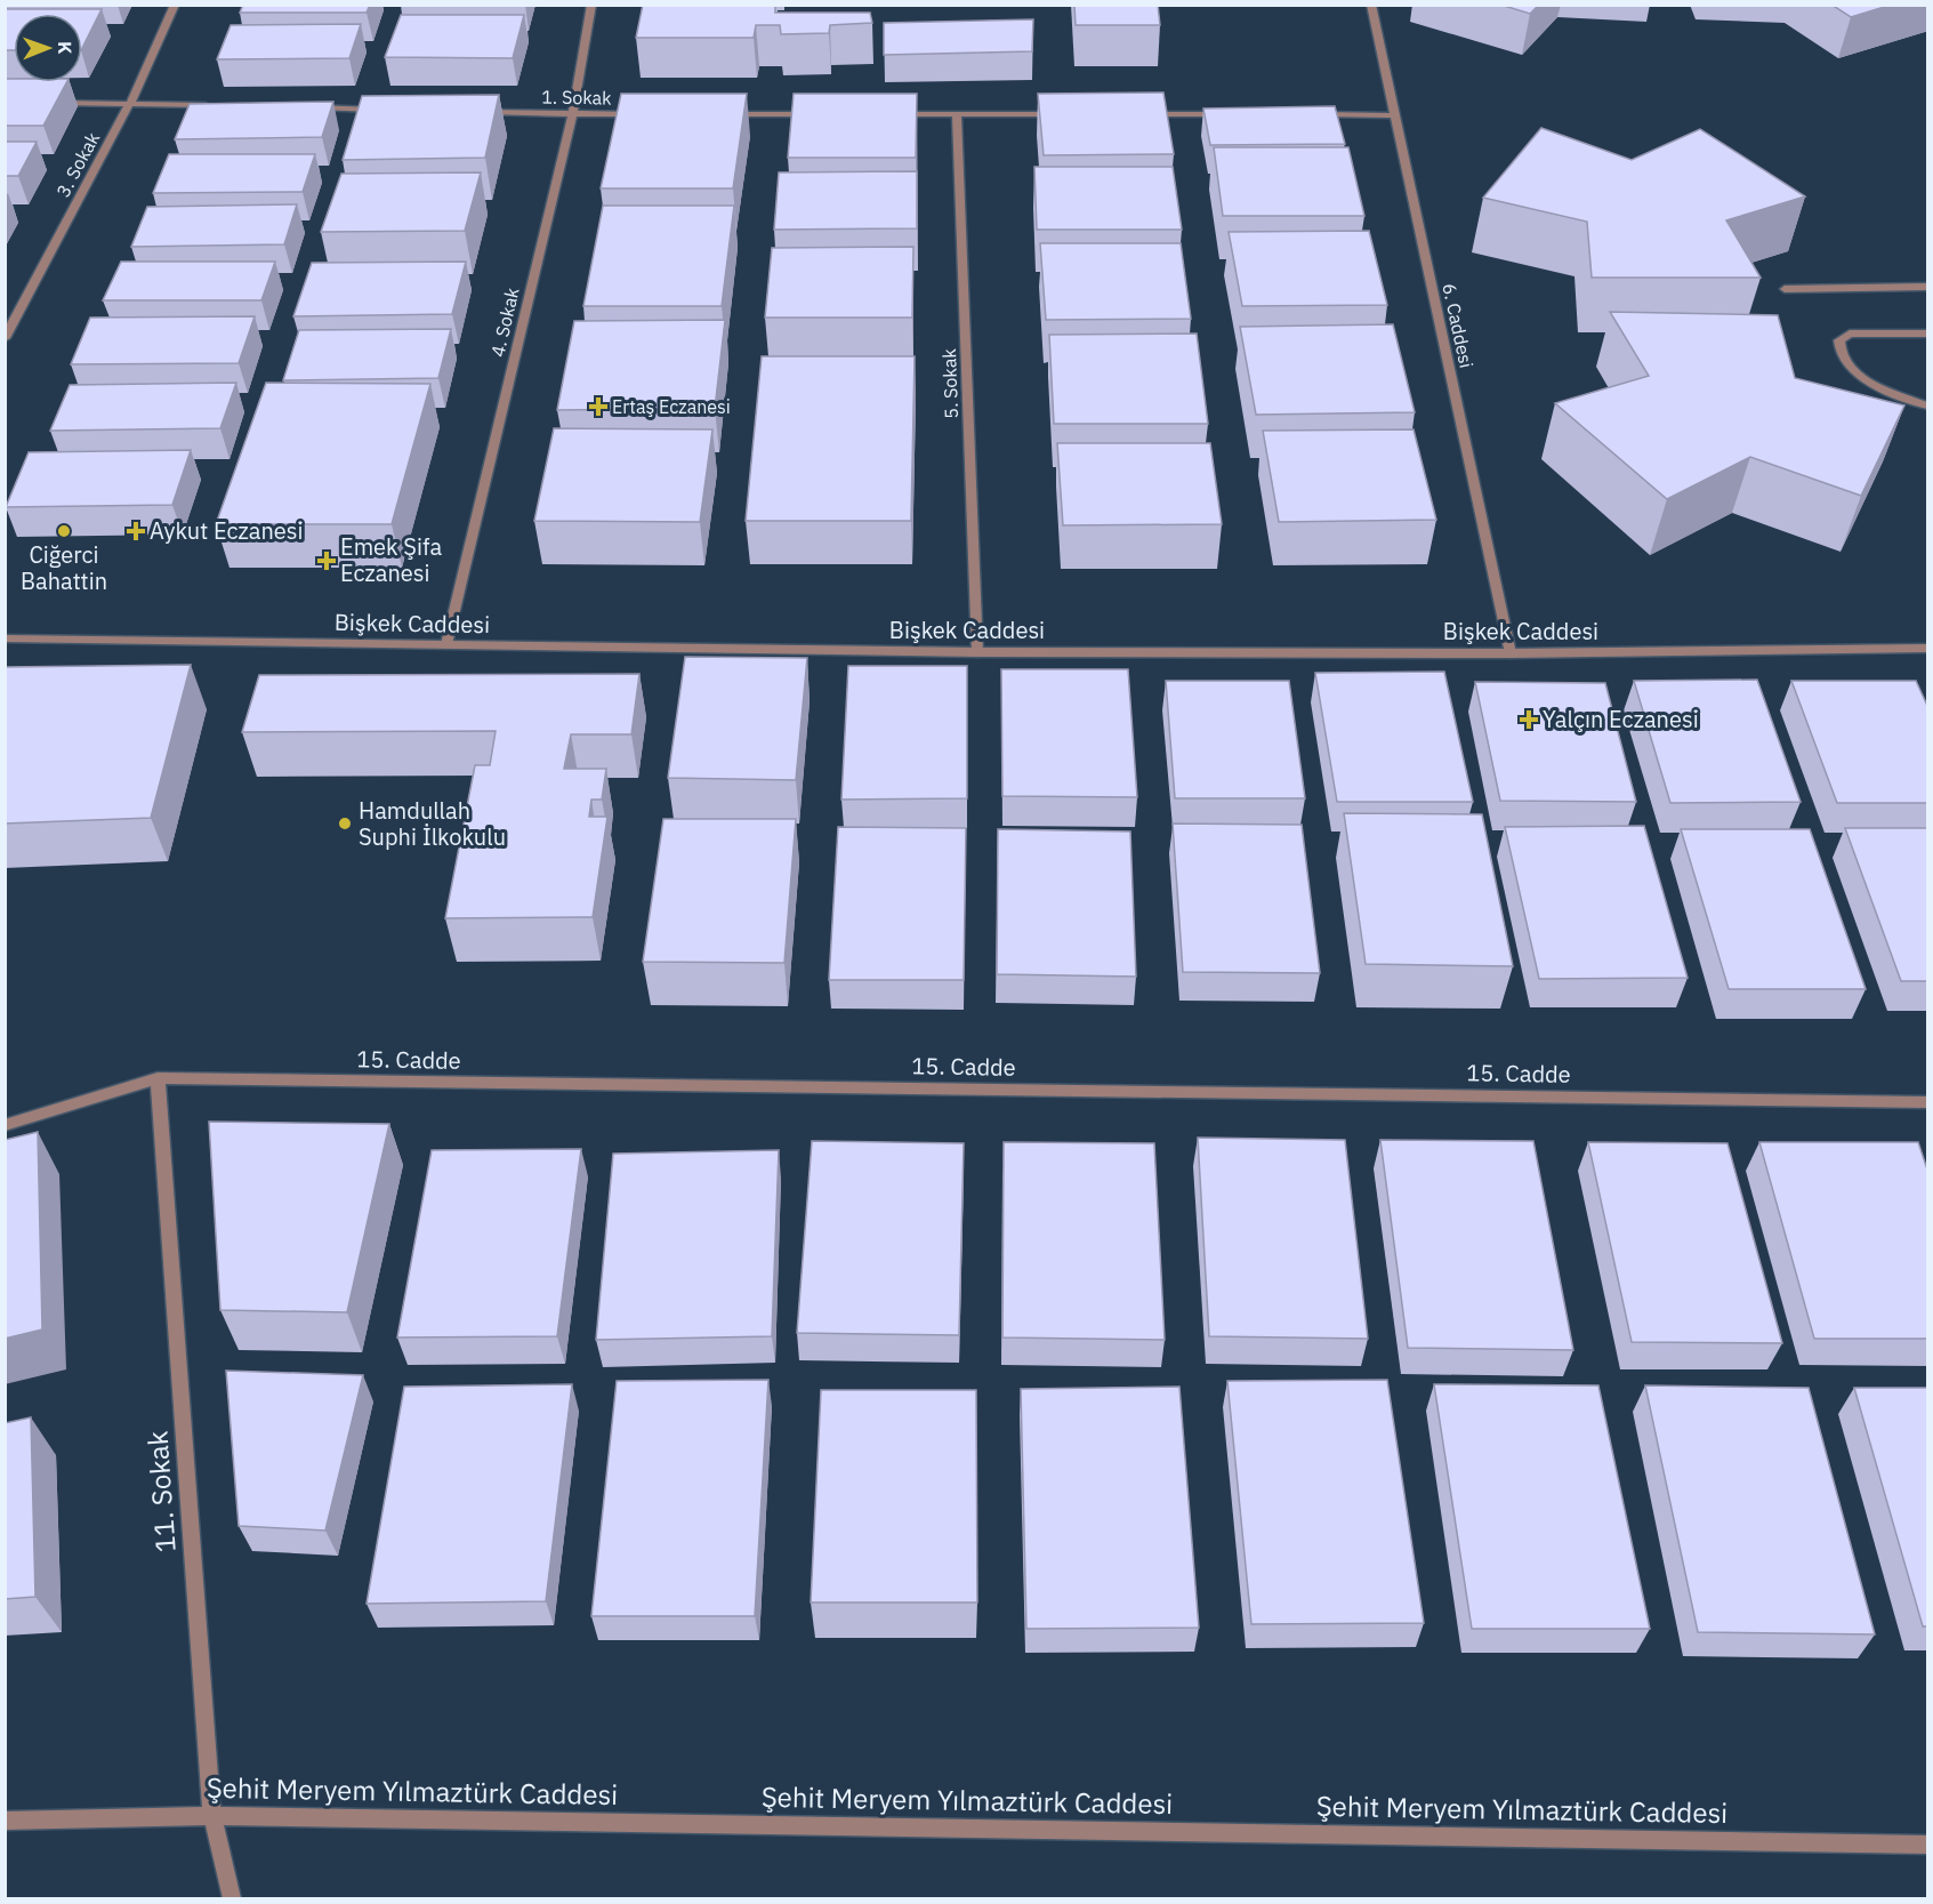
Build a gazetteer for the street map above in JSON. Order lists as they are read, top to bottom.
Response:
{
  "streets": {
    "street": [
      "1. Sokak",
      "3. Sokak",
      "4. Sokak",
      "6. Caddesi",
      "5. Sokak",
      "Bişkek Caddesi",
      "15. Cadde",
      "11. Sokak",
      "Şehit Meryem Yılmaztürk Caddesi"
    ]
  },
  "crossings": [
    ["1. Sokak", "4. Sokak"],
    ["4. Sokak", "Bişkek Caddesi"],
    ["6. Caddesi", "Bişkek Caddesi"],
    ["5. Sokak", "Bişkek Caddesi"],
    ["15. Cadde", "11. Sokak"],
    ["11. Sokak", "Şehit Meryem Yılmaztürk Caddesi"]
  ],
  "places": {
    "health": [
      "Ertaş Eczanesi",
      "Aykut Eczanesi",
      "Emek Şifa Eczanesi",
      "Yalçın Eczanesi"
    ],
    "other": ["Ciğerci Bahattin", "Hamdullah Suphi İlkokulu"]
  },
  "north": "right"
}
